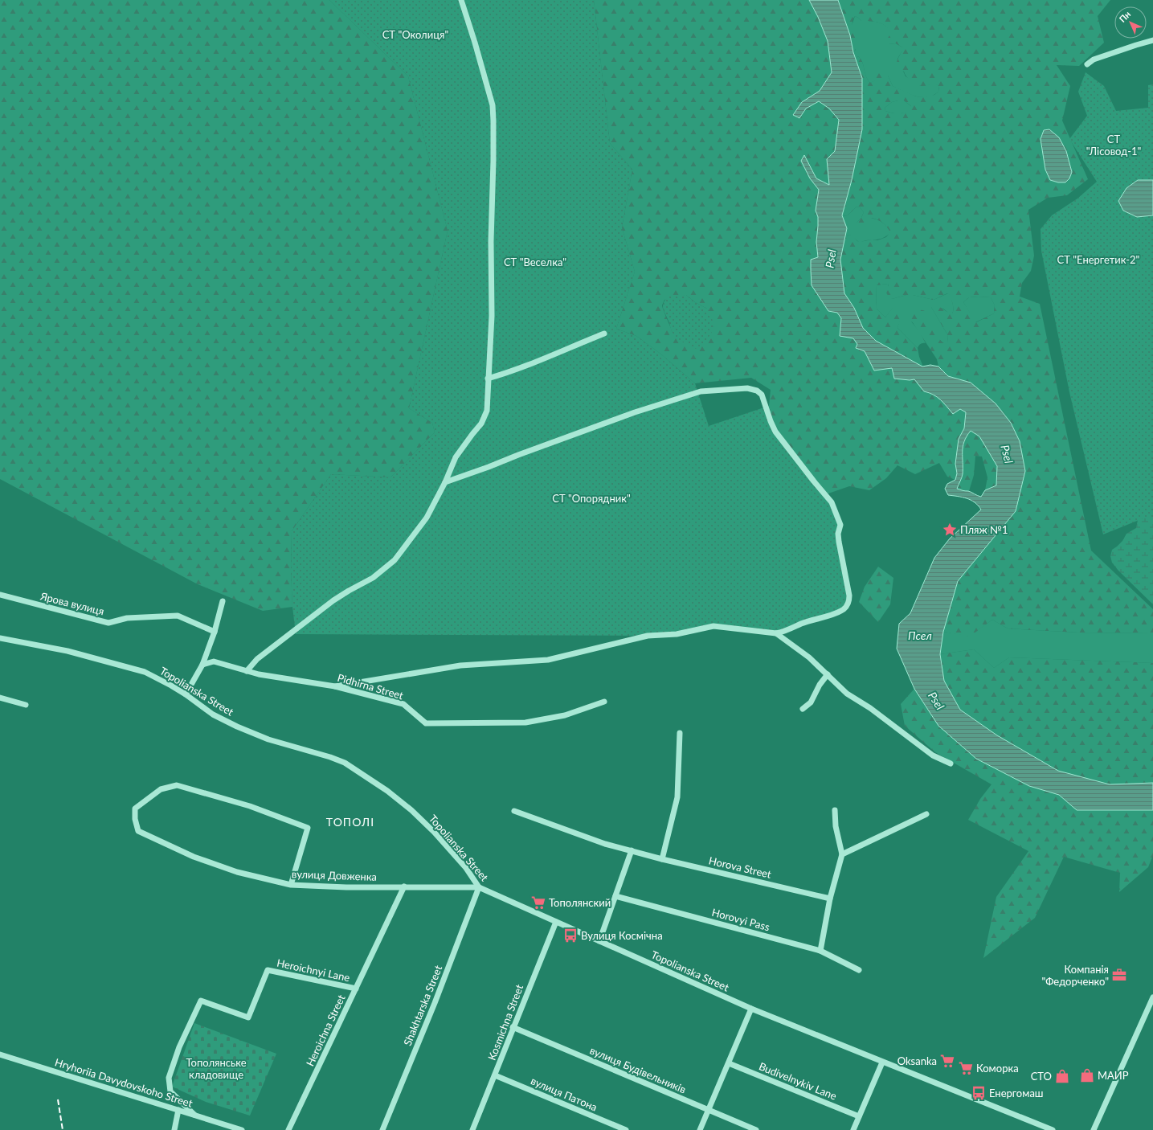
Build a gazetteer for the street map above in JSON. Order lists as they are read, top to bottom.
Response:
{
  "streets": {
    "street": [
      "Ярова вулиця",
      "Pidhirna Street",
      "Topolianska Street",
      "Horova Street",
      "вулиця Довженка",
      "Horovyi Pass",
      "Heroichnyi Lane",
      "Shakhtarska Street",
      "Kosmichna Street",
      "Heroichna Street",
      "вулиця Будівельників",
      "Budivelnykiv Lane",
      "Hryhoriia Davydovskoho Street",
      "вулиця Патона"
    ]
  },
  "crossings": [
    ["Topolianska Street", "вулиця Довженка"],
    ["Topolianska Street", "Shakhtarska Street"],
    ["Topolianska Street", "Kosmichna Street"],
    ["вулиця Довженка", "Shakhtarska Street"],
    ["вулиця Довженка", "Heroichna Street"],
    ["Heroichnyi Lane", "Heroichna Street"],
    ["Heroichnyi Lane", "Hryhoriia Davydovskoho Street"],
    ["Kosmichna Street", "вулиця Будівельників"],
    ["Kosmichna Street", "вулиця Патона"]
  ],
  "districts": ["ТОПОЛІ"],
  "water": ["Psel", "Псел"],
  "parks": [
    "СТ \"Околиця\"",
    "СТ \"Лісовод-1\"",
    "СТ \"Енергетик-2\"",
    "СТ \"Веселка\"",
    "СТ \"Опорядник\"",
    "Тополянське кладовище"
  ],
  "places": {
    "place": ["Пляж №1"],
    "supermarket": ["Тополянский", "Oksanka", "Коморка"],
    "bus stop": ["Вулиця Космічна", "Енергомаш"],
    "office": ["Компанія \"Федорченко\""],
    "shop": ["МАИР", "СТО"]
  },
  "north": "top left"
}
